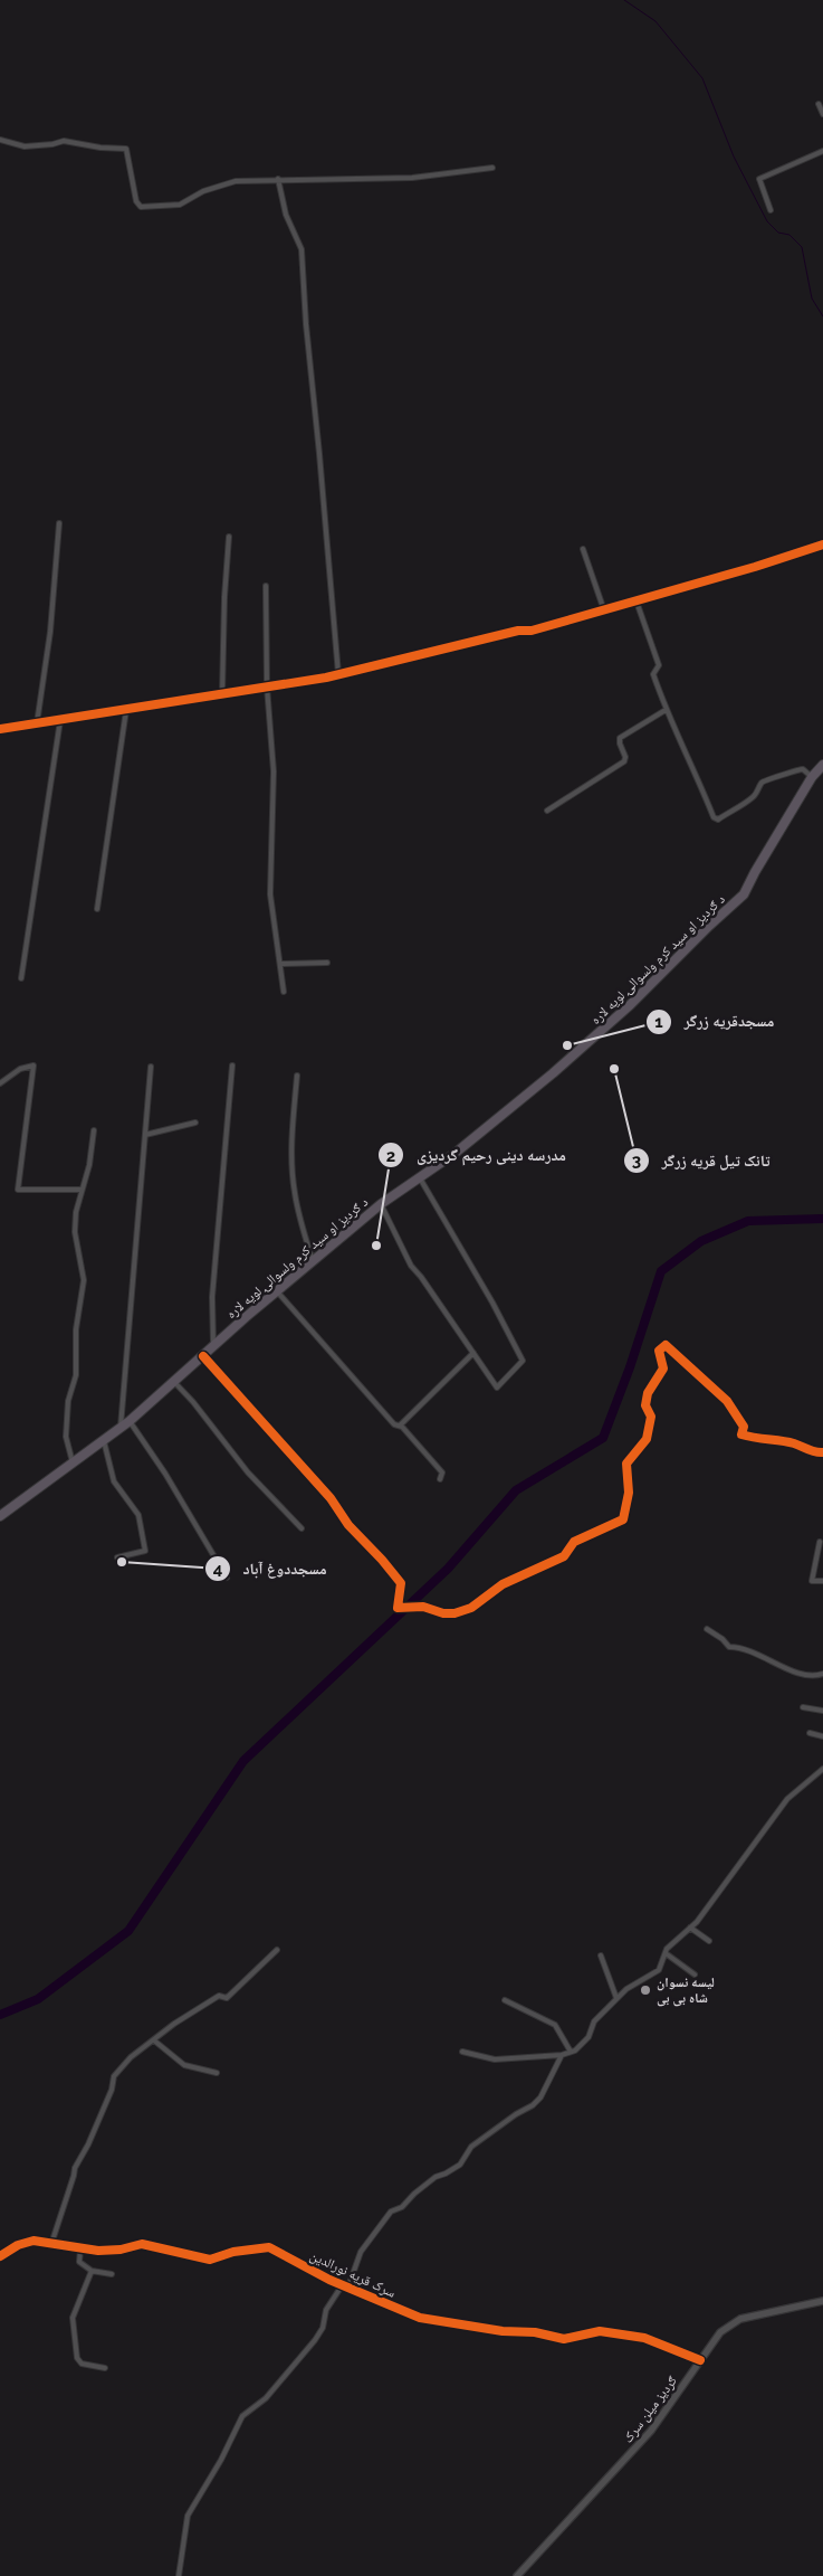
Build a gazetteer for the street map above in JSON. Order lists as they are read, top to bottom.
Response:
{
  "streets": {
    "highway": ["د ګردیز او سید کرم ولسوالۍ لویه لاره"],
    "street": ["سرک قریه نورالدین", "ګردیز میلن سرک"]
  },
  "crossings": [
    ["سرک قریه نورالدین", "ګردیز میلن سرک"]
  ],
  "places": [
    "مسجدقریه زرگر",
    "تانک تیل قریه زرگر",
    "مدرسه دینی رحیم گردیزی",
    "مسجددوغ آباد",
    "لیسه نسوان شاه بی بی"
  ]
}
